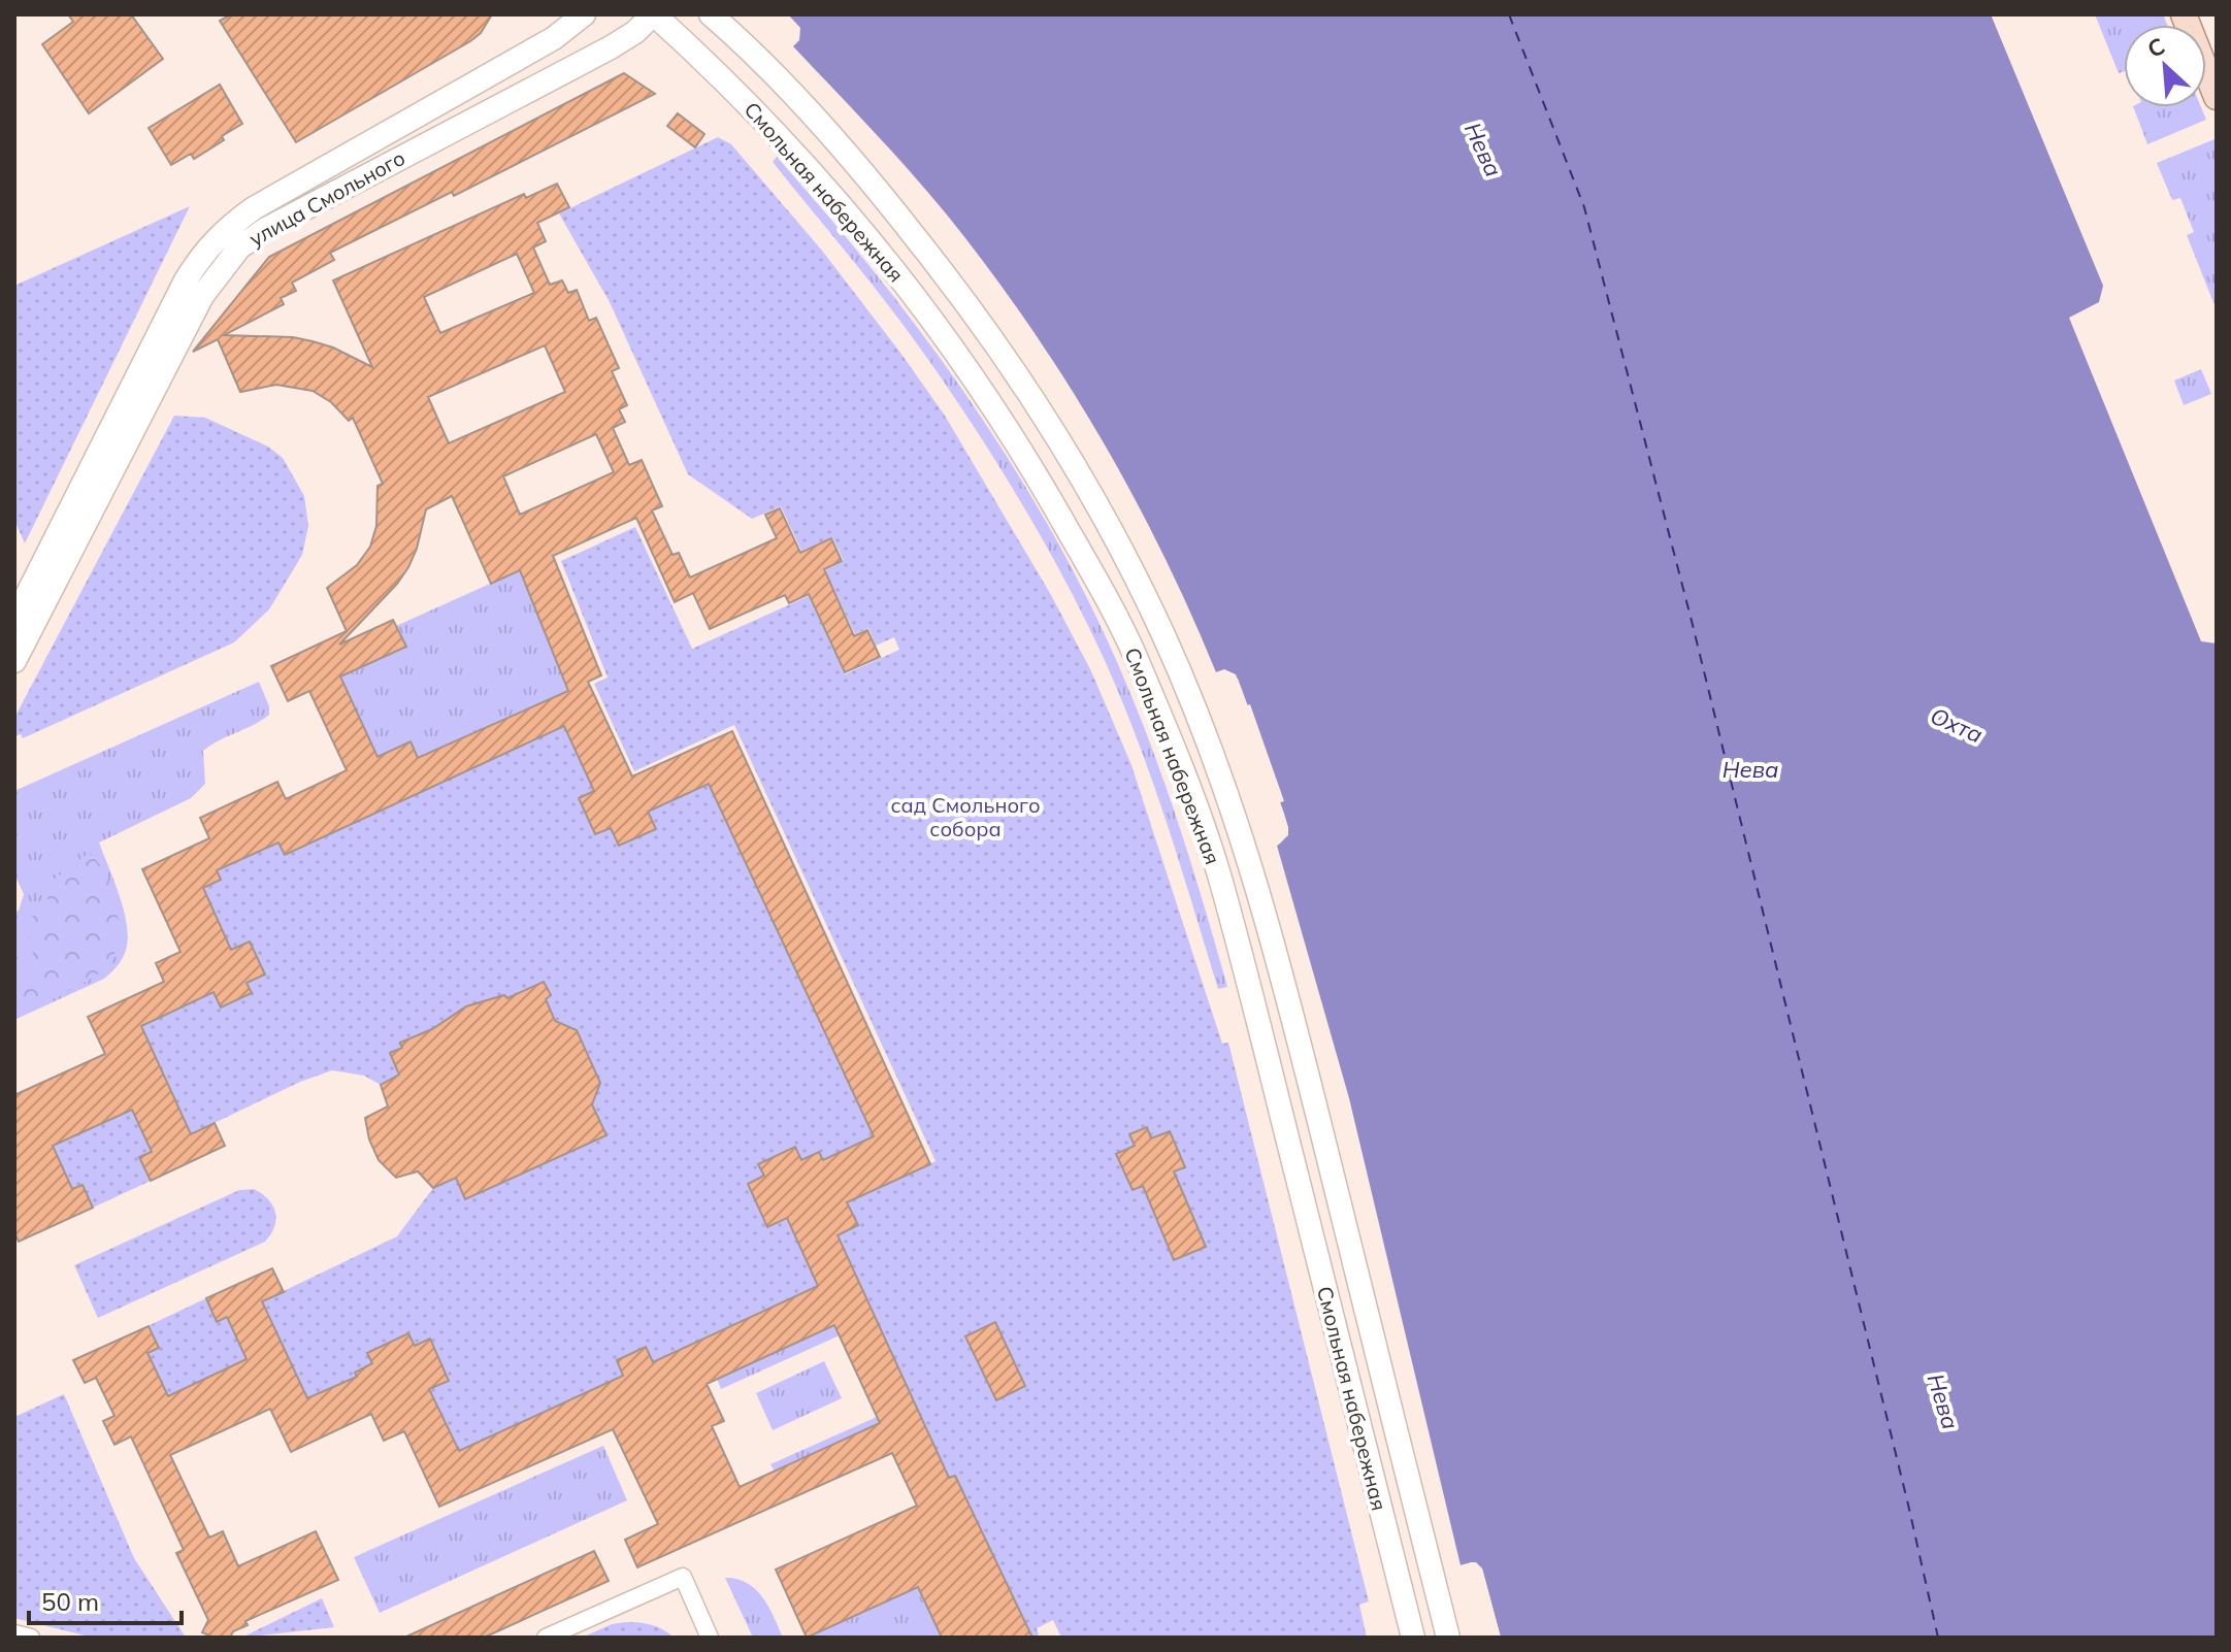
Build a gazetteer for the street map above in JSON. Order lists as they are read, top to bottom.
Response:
{
  "streets": {
    "main road": ["Смольная набережная", "улица Смольного"]
  },
  "crossings": [
    ["Смольная набережная", "улица Смольного"]
  ],
  "water": ["Нева", "Охта"],
  "parks": ["сад Смольного собора"],
  "scale_bar": "50 m",
  "north": "top left"
}
